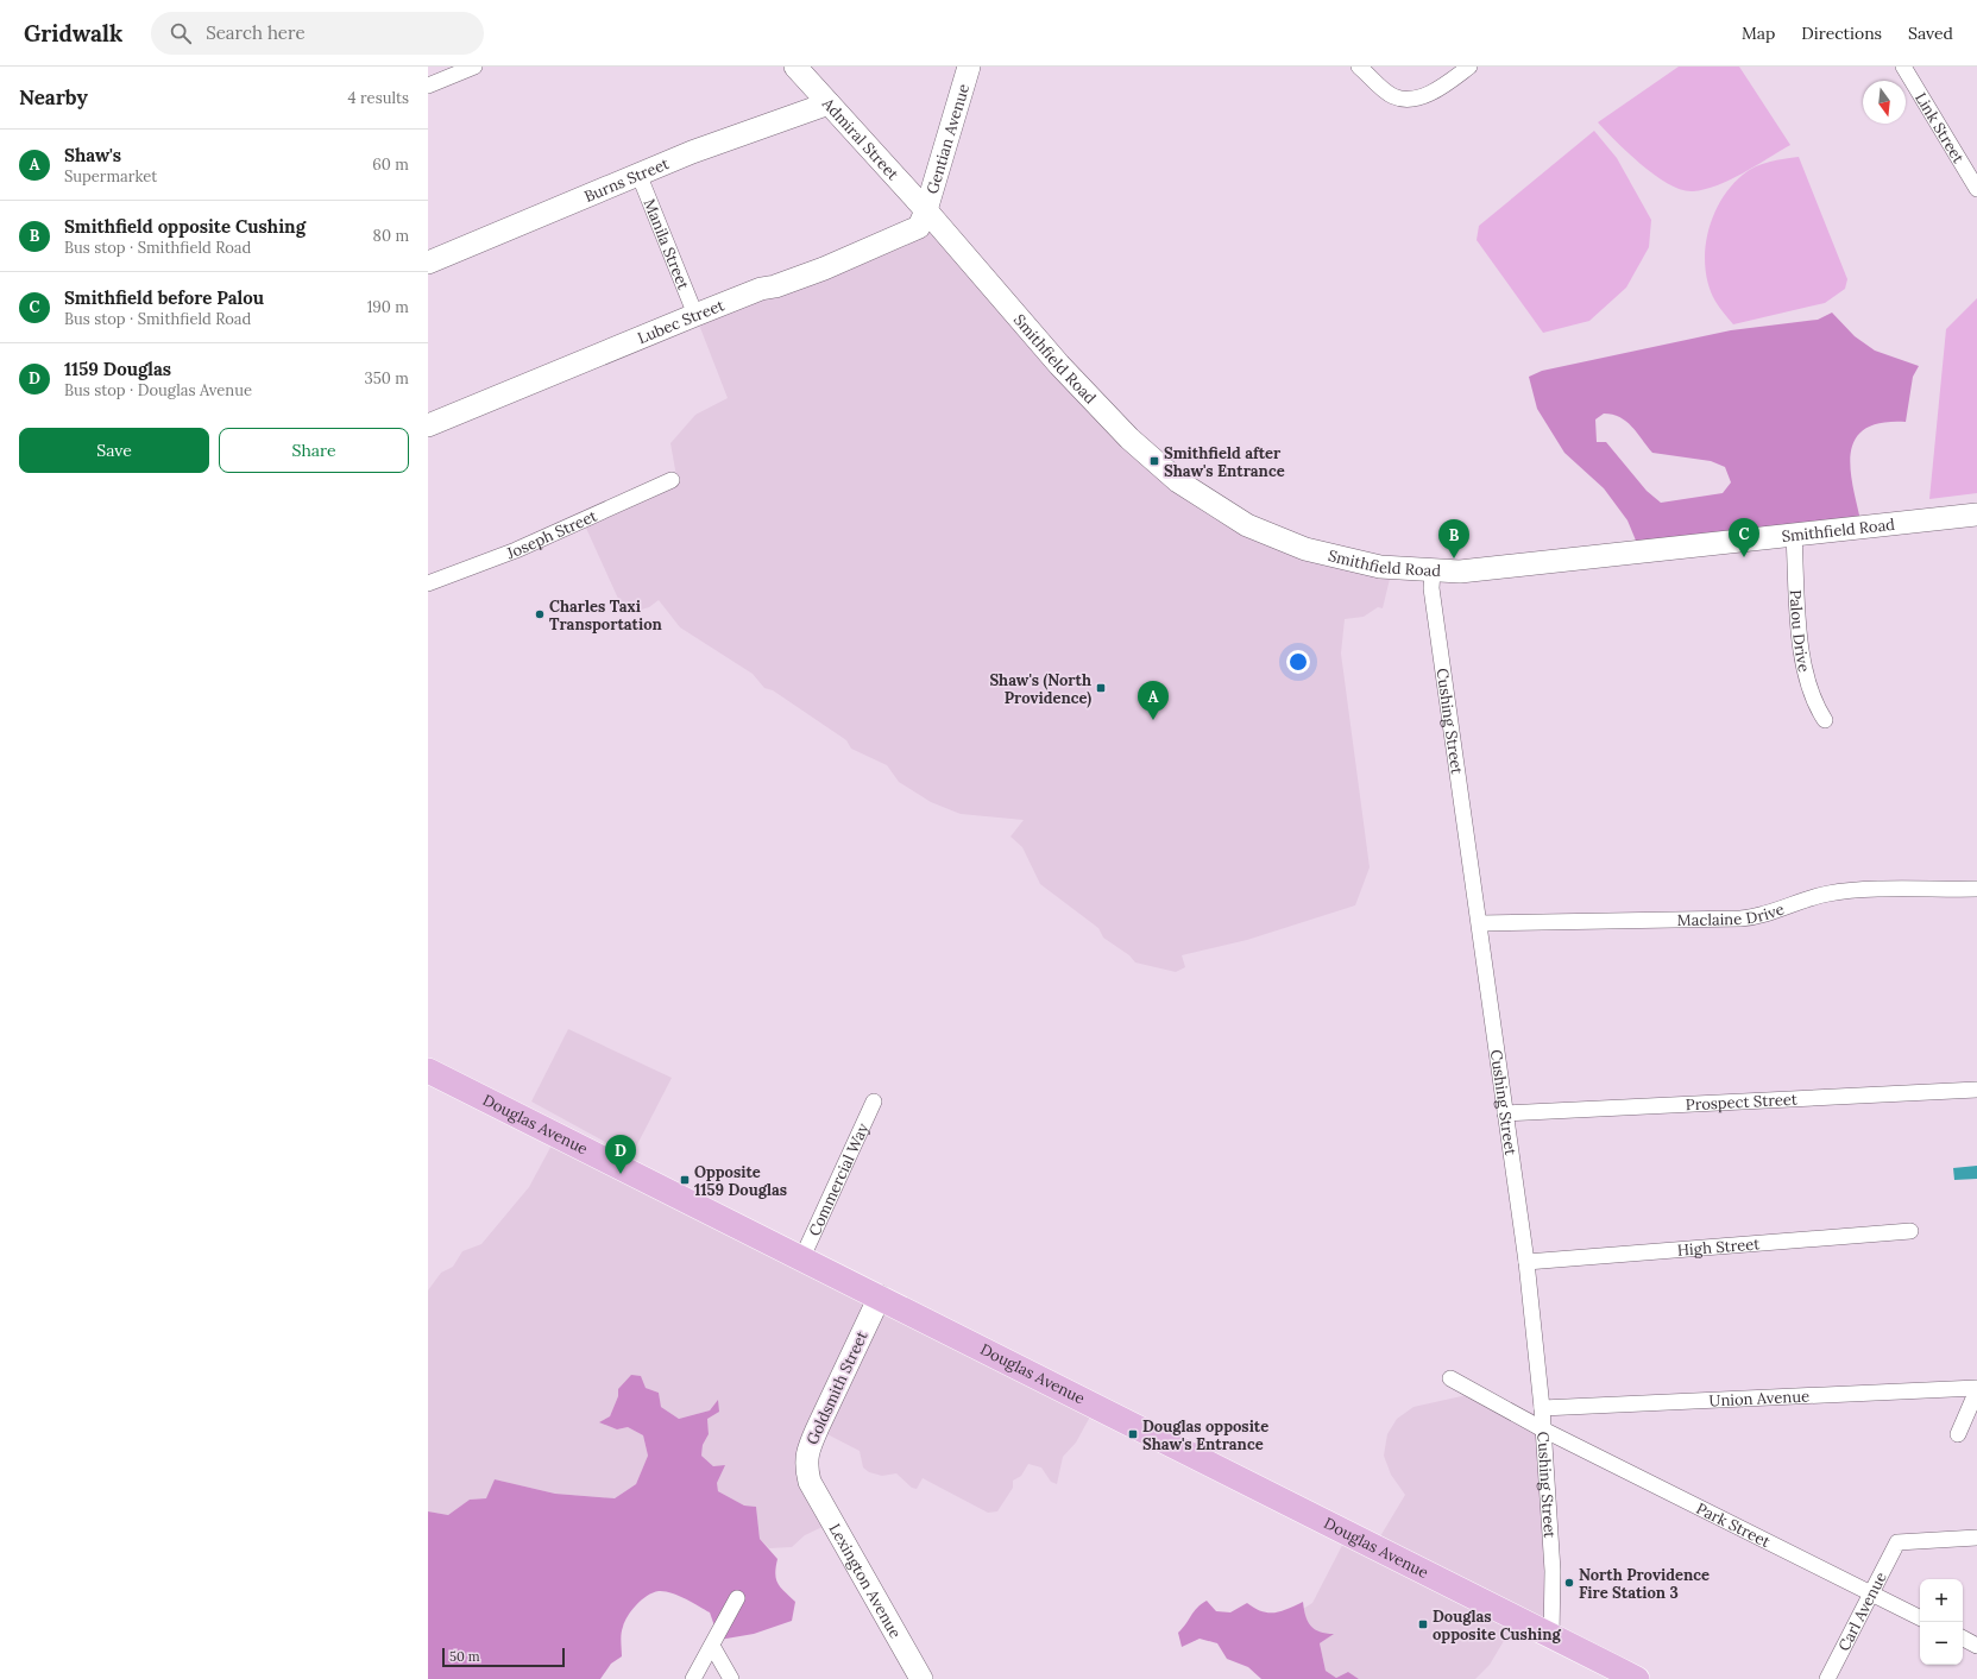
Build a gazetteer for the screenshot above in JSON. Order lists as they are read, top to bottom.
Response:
{
  "streets": {
    "main road": ["Douglas Avenue"],
    "street": [
      "Link Street",
      "Admiral Street",
      "Gentian Avenue",
      "Burns Street",
      "Manila Street",
      "Lubec Street",
      "Smithfield Road",
      "Joseph Street",
      "Palou Drive",
      "Cushing Street",
      "Maclaine Drive",
      "Prospect Street",
      "Commercial Way",
      "High Street",
      "Goldsmith Street",
      "Union Avenue",
      "Park Street",
      "Lexington Avenue",
      "Carl Avenue"
    ]
  },
  "crossings": [
    ["Admiral Street", "Gentian Avenue"],
    ["Admiral Street", "Burns Street"],
    ["Admiral Street", "Lubec Street"],
    ["Admiral Street", "Smithfield Road"],
    ["Gentian Avenue", "Lubec Street"],
    ["Gentian Avenue", "Smithfield Road"],
    ["Burns Street", "Manila Street"],
    ["Manila Street", "Lubec Street"],
    ["Lubec Street", "Smithfield Road"],
    ["Smithfield Road", "Palou Drive"],
    ["Smithfield Road", "Cushing Street"],
    ["Cushing Street", "Maclaine Drive"],
    ["Cushing Street", "Prospect Street"],
    ["Cushing Street", "Douglas Avenue"],
    ["Cushing Street", "High Street"],
    ["Cushing Street", "Union Avenue"],
    ["Cushing Street", "Park Street"],
    ["Douglas Avenue", "Commercial Way"],
    ["Douglas Avenue", "Goldsmith Street"],
    ["Goldsmith Street", "Lexington Avenue"],
    ["Park Street", "Carl Avenue"]
  ],
  "places": {
    "transit": [
      "Smithfield after Shaw's Entrance",
      "Shaw's (North Providence)",
      "Opposite 1159 Douglas",
      "Douglas opposite Shaw's Entrance",
      "Douglas opposite Cushing"
    ],
    "other": ["Charles Taxi Transportation", "North Providence Fire Station 3"]
  },
  "scale_bar": "50 m",
  "north": "bottom",
  "page": {
    "header": "Gridwalk",
    "search": "Search here",
    "nav": ["Map", "Directions", "Saved"],
    "heading": ["Nearby", "4 results"],
    "list": [
      {
        "mark": "A",
        "name": "Shaw's",
        "note": "Supermarket",
        "value": "60 m"
      },
      {
        "mark": "B",
        "name": "Smithfield opposite Cushing",
        "note": "Bus stop · Smithfield Road",
        "value": "80 m"
      },
      {
        "mark": "C",
        "name": "Smithfield before Palou",
        "note": "Bus stop · Smithfield Road",
        "value": "190 m"
      },
      {
        "mark": "D",
        "name": "1159 Douglas",
        "note": "Bus stop · Douglas Avenue",
        "value": "350 m"
      }
    ],
    "buttons": ["Save", "Share"],
    "pins": [
      "C",
      "B",
      "A",
      "D"
    ],
    "map_buttons": ["+", "−"],
    "scale": "50 m"
  }
}
